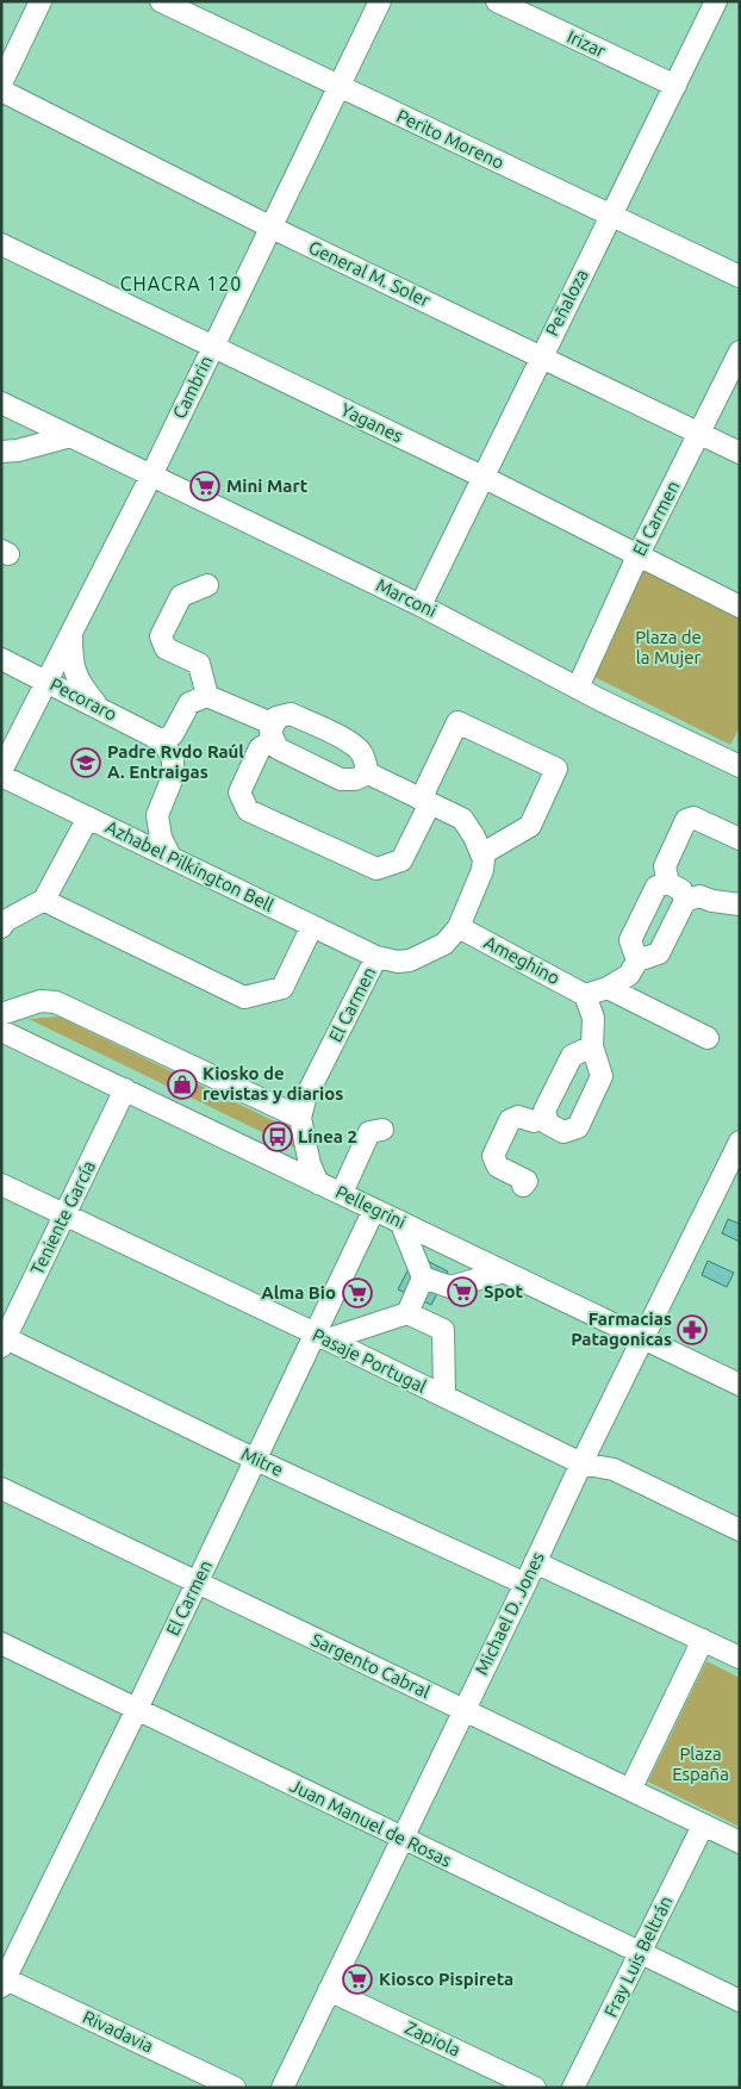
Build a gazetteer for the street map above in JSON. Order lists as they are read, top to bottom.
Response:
{
  "streets": {
    "street": [
      "Irizar",
      "Perito Moreno",
      "General M. Soler",
      "Peñaloza",
      "Cambrin",
      "Yaganes",
      "El Carmen",
      "Marconi",
      "Pecoraro",
      "Azhabel Pilkington Bell",
      "Ameghino",
      "Pellegrini",
      "Teniente García",
      "Pasaje Portugal",
      "Mitre",
      "Michael D. Jones",
      "Sargento Cabral",
      "Juan Manuel de Rosas",
      "Fray Luis Beltrán",
      "Rivadavia",
      "Zapiola"
    ]
  },
  "crossings": [
    ["Irizar", "Peñaloza"],
    ["Perito Moreno", "Peñaloza"],
    ["Perito Moreno", "Cambrin"],
    ["General M. Soler", "Peñaloza"],
    ["General M. Soler", "Cambrin"],
    ["General M. Soler", "El Carmen"],
    ["Peñaloza", "Yaganes"],
    ["Peñaloza", "Marconi"],
    ["Cambrin", "Yaganes"],
    ["Cambrin", "Marconi"],
    ["Cambrin", "Pecoraro"],
    ["Yaganes", "El Carmen"],
    ["El Carmen", "Marconi"],
    ["El Carmen", "Azhabel Pilkington Bell"],
    ["El Carmen", "Ameghino"],
    ["El Carmen", "Pellegrini"],
    ["El Carmen", "Pasaje Portugal"],
    ["El Carmen", "Mitre"],
    ["El Carmen", "Sargento Cabral"],
    ["El Carmen", "Juan Manuel de Rosas"],
    ["El Carmen", "Rivadavia"],
    ["Pellegrini", "Teniente García"],
    ["Pellegrini", "Michael D. Jones"],
    ["Teniente García", "Pasaje Portugal"],
    ["Teniente García", "Mitre"],
    ["Pasaje Portugal", "Michael D. Jones"],
    ["Mitre", "Michael D. Jones"],
    ["Michael D. Jones", "Sargento Cabral"],
    ["Michael D. Jones", "Juan Manuel de Rosas"],
    ["Michael D. Jones", "Zapiola"],
    ["Sargento Cabral", "Fray Luis Beltrán"],
    ["Juan Manuel de Rosas", "Fray Luis Beltrán"]
  ],
  "districts": ["CHACRA 120"],
  "parks": ["Plaza de la Mujer", "Plaza España"],
  "places": {
    "supermarket": [
      "Mini Mart",
      "Spot",
      "Alma Bio",
      "Kiosco Pispireta"
    ],
    "school or university": ["Padre Rvdo Raúl A. Entraigas"],
    "shop": ["Kiosko de revistas y diarios"],
    "bus stop": ["Línea 2"],
    "pharmacy": ["Farmacias Patagonicas"]
  }
}
